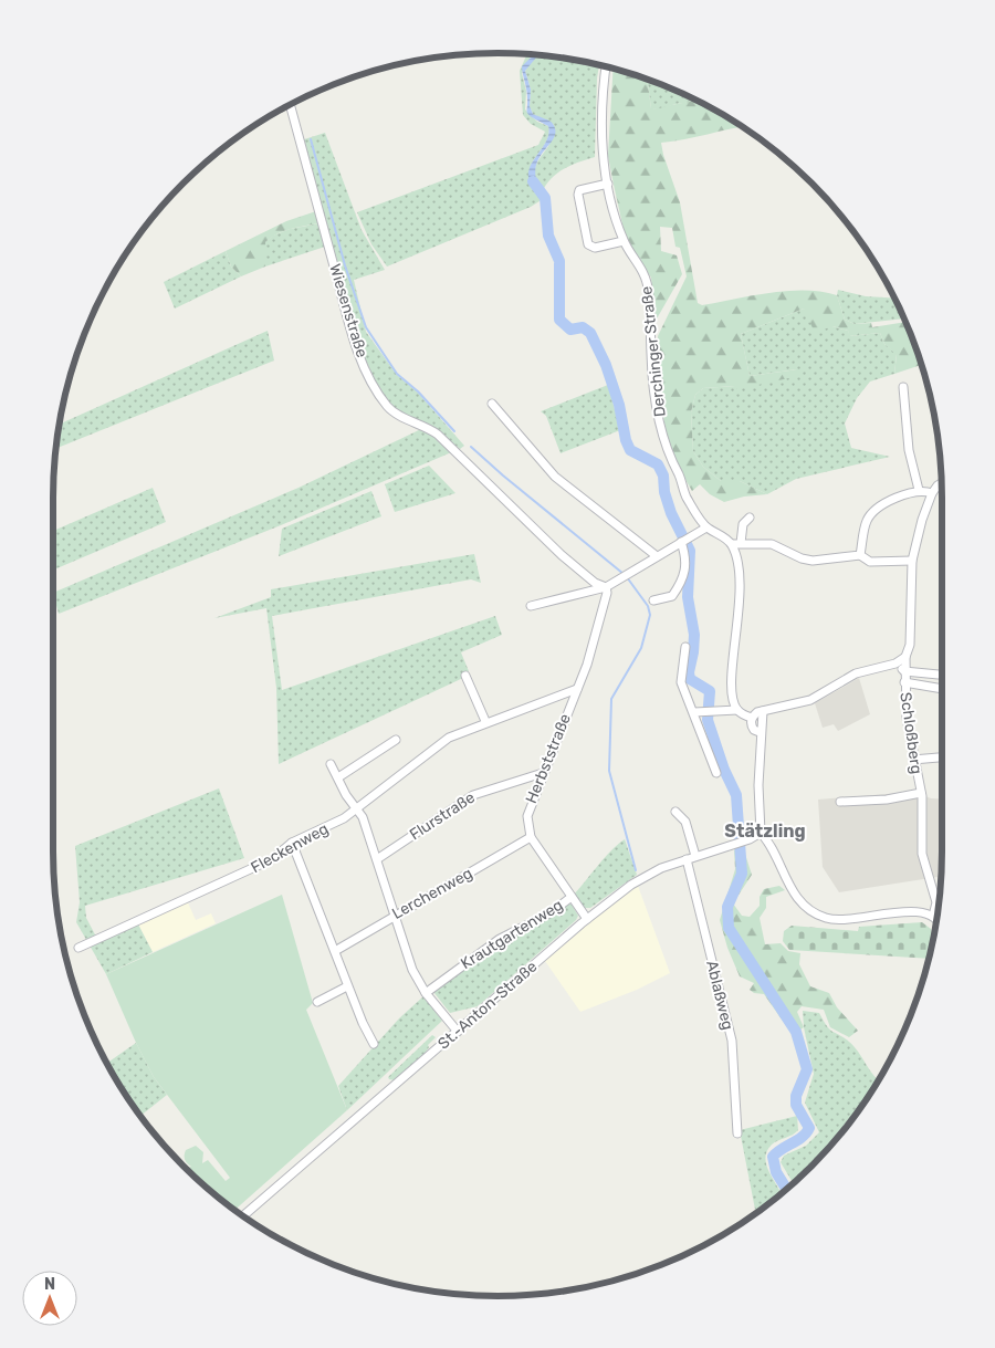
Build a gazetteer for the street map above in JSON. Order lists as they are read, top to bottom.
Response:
{
  "streets": {
    "street": [
      "Wiesenstraße",
      "Derchinger Straße",
      "Schloßberg",
      "Herbststraße",
      "Flurstraße",
      "Fleckenweg",
      "Lerchenweg",
      "Krautgartenweg",
      "Ablaßweg",
      "St.-Anton-Straße"
    ]
  },
  "crossings": [
    ["Wiesenstraße", "Herbststraße"],
    ["Herbststraße", "Flurstraße"],
    ["Herbststraße", "Fleckenweg"],
    ["Herbststraße", "Lerchenweg"],
    ["Ablaßweg", "St.-Anton-Straße"]
  ],
  "districts": ["Stätzling"],
  "north": "top"
}
